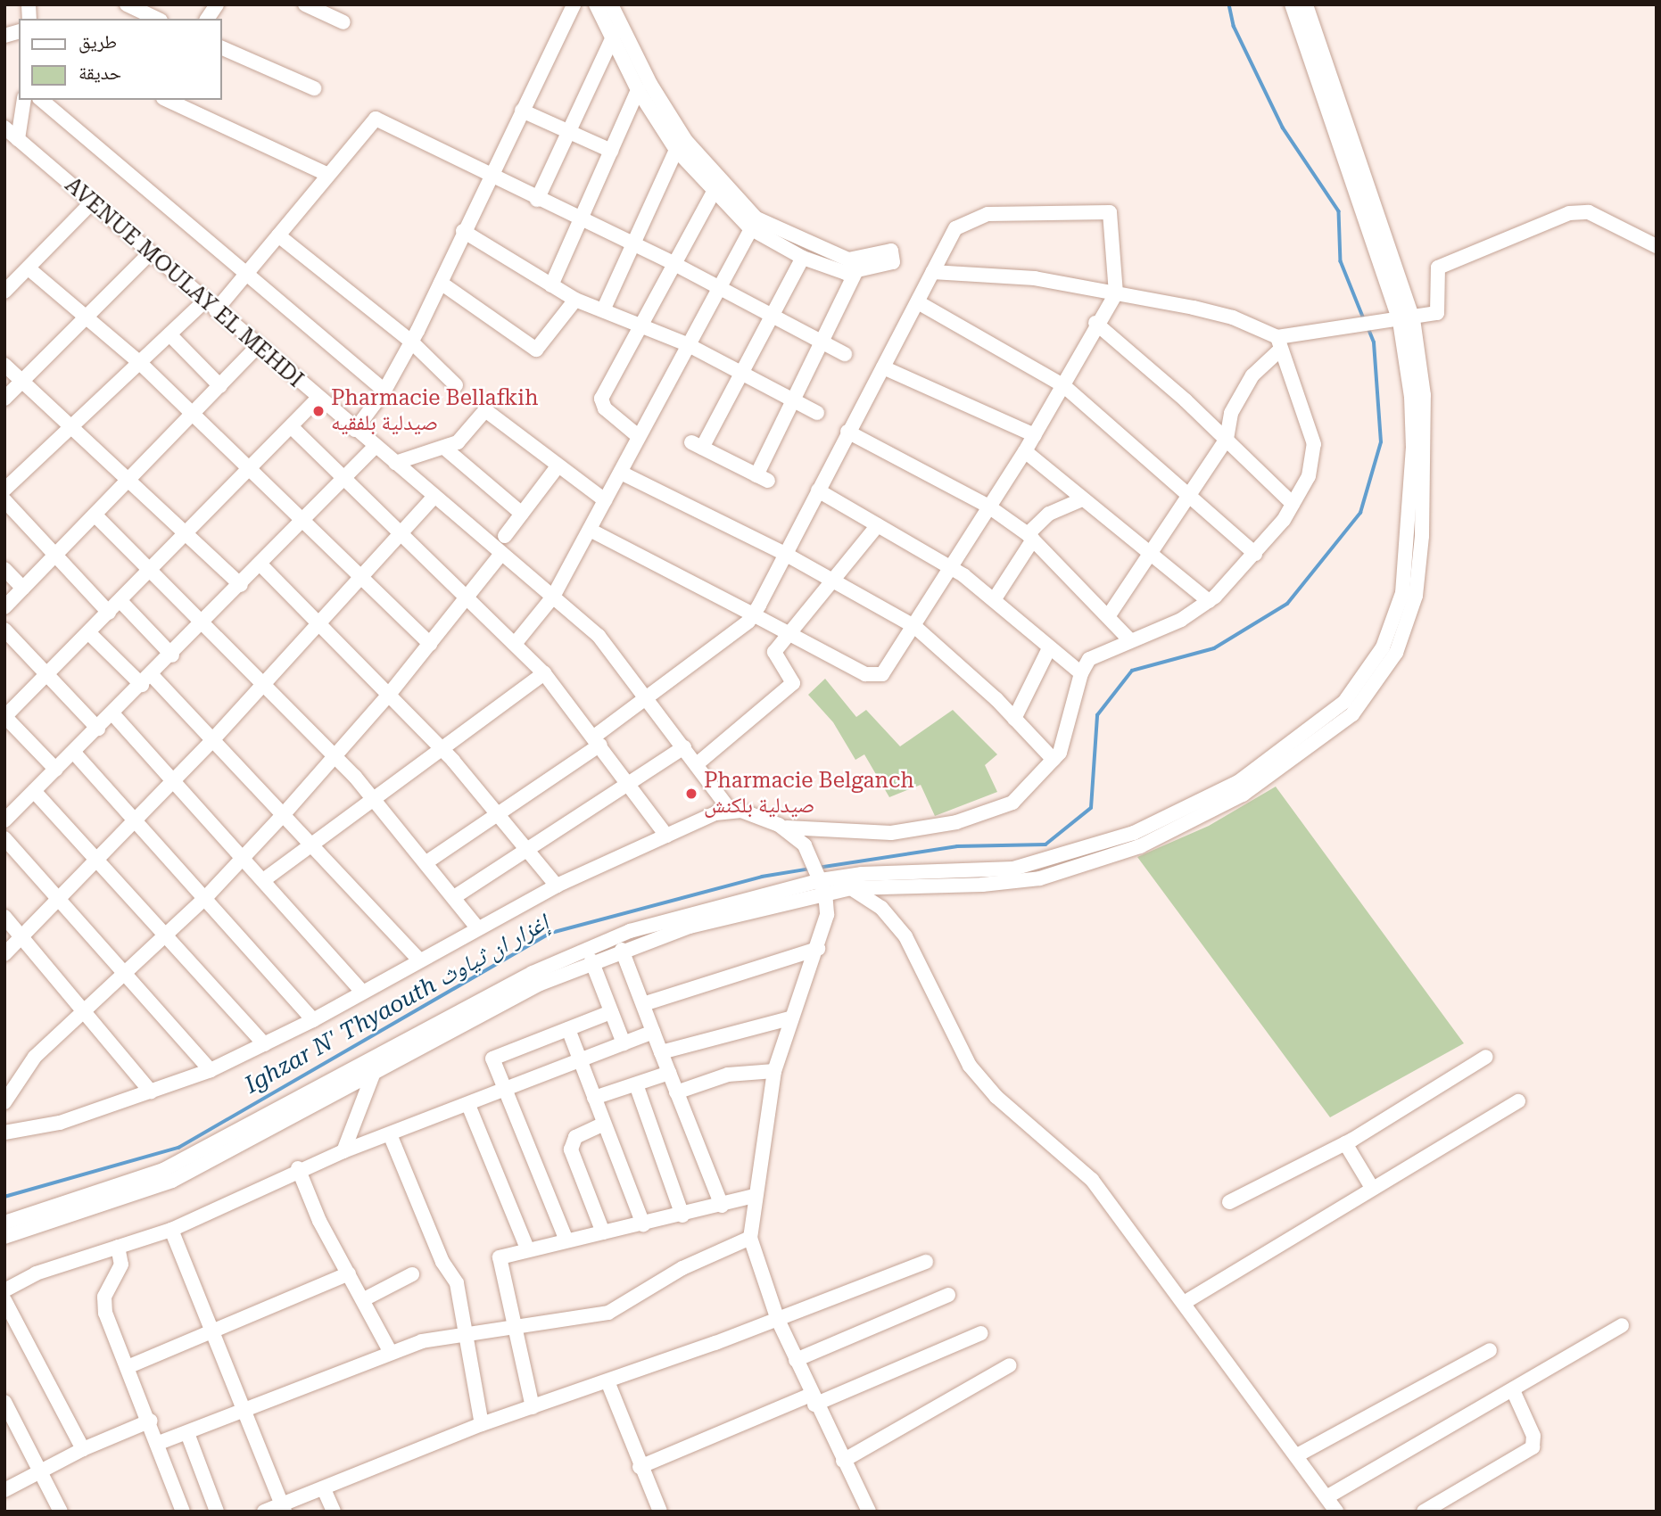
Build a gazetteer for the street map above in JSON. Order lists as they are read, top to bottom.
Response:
{
  "streets": {
    "street": ["AVENUE MOULAY EL MEHDI"]
  },
  "water": ["Ighzar N' Thyaouth إغزار ان ثياوث"],
  "places": ["Pharmacie Bellafkih صيدلية بلفقيه", "Pharmacie Belganch صيدلية بلكنش"],
  "legend": ["طريق", "حديقة"]
}
